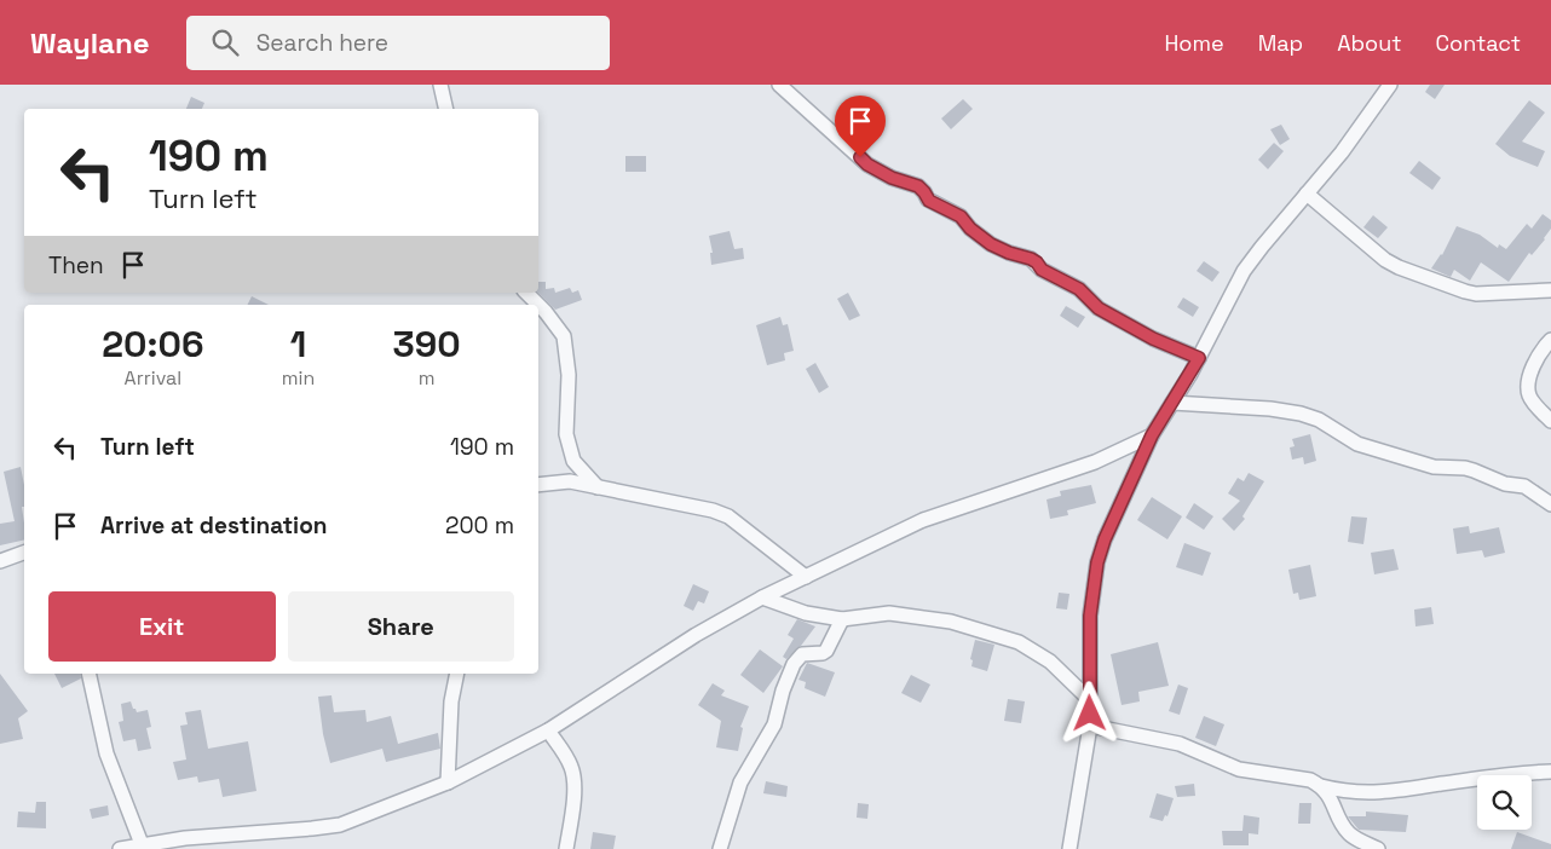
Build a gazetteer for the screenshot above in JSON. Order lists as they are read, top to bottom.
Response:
{
  "page": {
    "header": "Waylane",
    "search": "Search here",
    "nav": [
      "Home",
      "Map",
      "About",
      "Contact"
    ],
    "turn": ["190 m", "Turn left"],
    "then": "Then",
    "eta": [
      "20:06",
      "Arrival",
      "1",
      "min",
      "390",
      "m"
    ],
    "list": [
      {
        "name": "Turn left",
        "value": "190 m"
      },
      {
        "name": "Arrive at destination",
        "value": "200 m"
      }
    ],
    "buttons": ["Exit", "Share"]
  }
}
